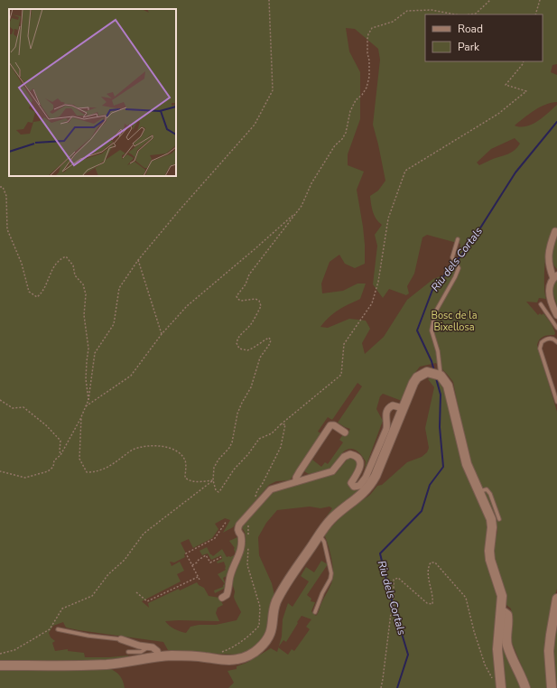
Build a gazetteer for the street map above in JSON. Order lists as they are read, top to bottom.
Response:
{
  "water": ["Riu dels Cortals"],
  "parks": ["Bosc de la Bixellosa"],
  "legend": ["Road", "Park"]
}
